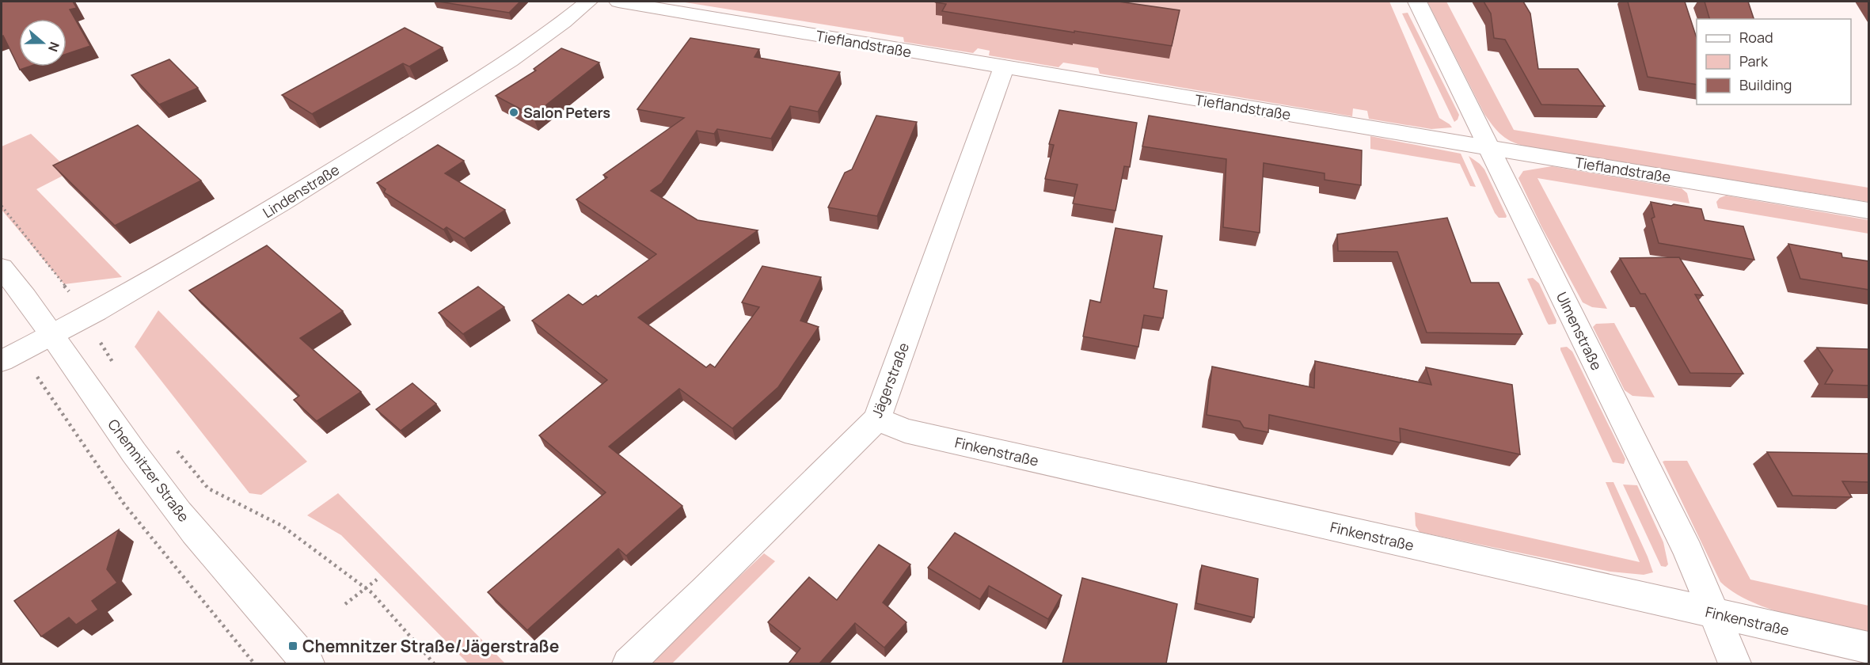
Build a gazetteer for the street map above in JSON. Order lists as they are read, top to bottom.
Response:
{
  "streets": {
    "street": [
      "Tieflandstraße",
      "Lindenstraße",
      "Ulmenstraße",
      "Jägerstraße",
      "Finkenstraße",
      "Chemnitzer Straße"
    ]
  },
  "crossings": [
    ["Tieflandstraße", "Ulmenstraße"],
    ["Tieflandstraße", "Jägerstraße"],
    ["Lindenstraße", "Chemnitzer Straße"],
    ["Ulmenstraße", "Finkenstraße"],
    ["Jägerstraße", "Finkenstraße"]
  ],
  "places": {
    "other": ["Salon Peters"],
    "transit": ["Chemnitzer Straße/Jägerstraße"]
  },
  "legend": ["Road", "Park", "Building"],
  "north": "right"
}
